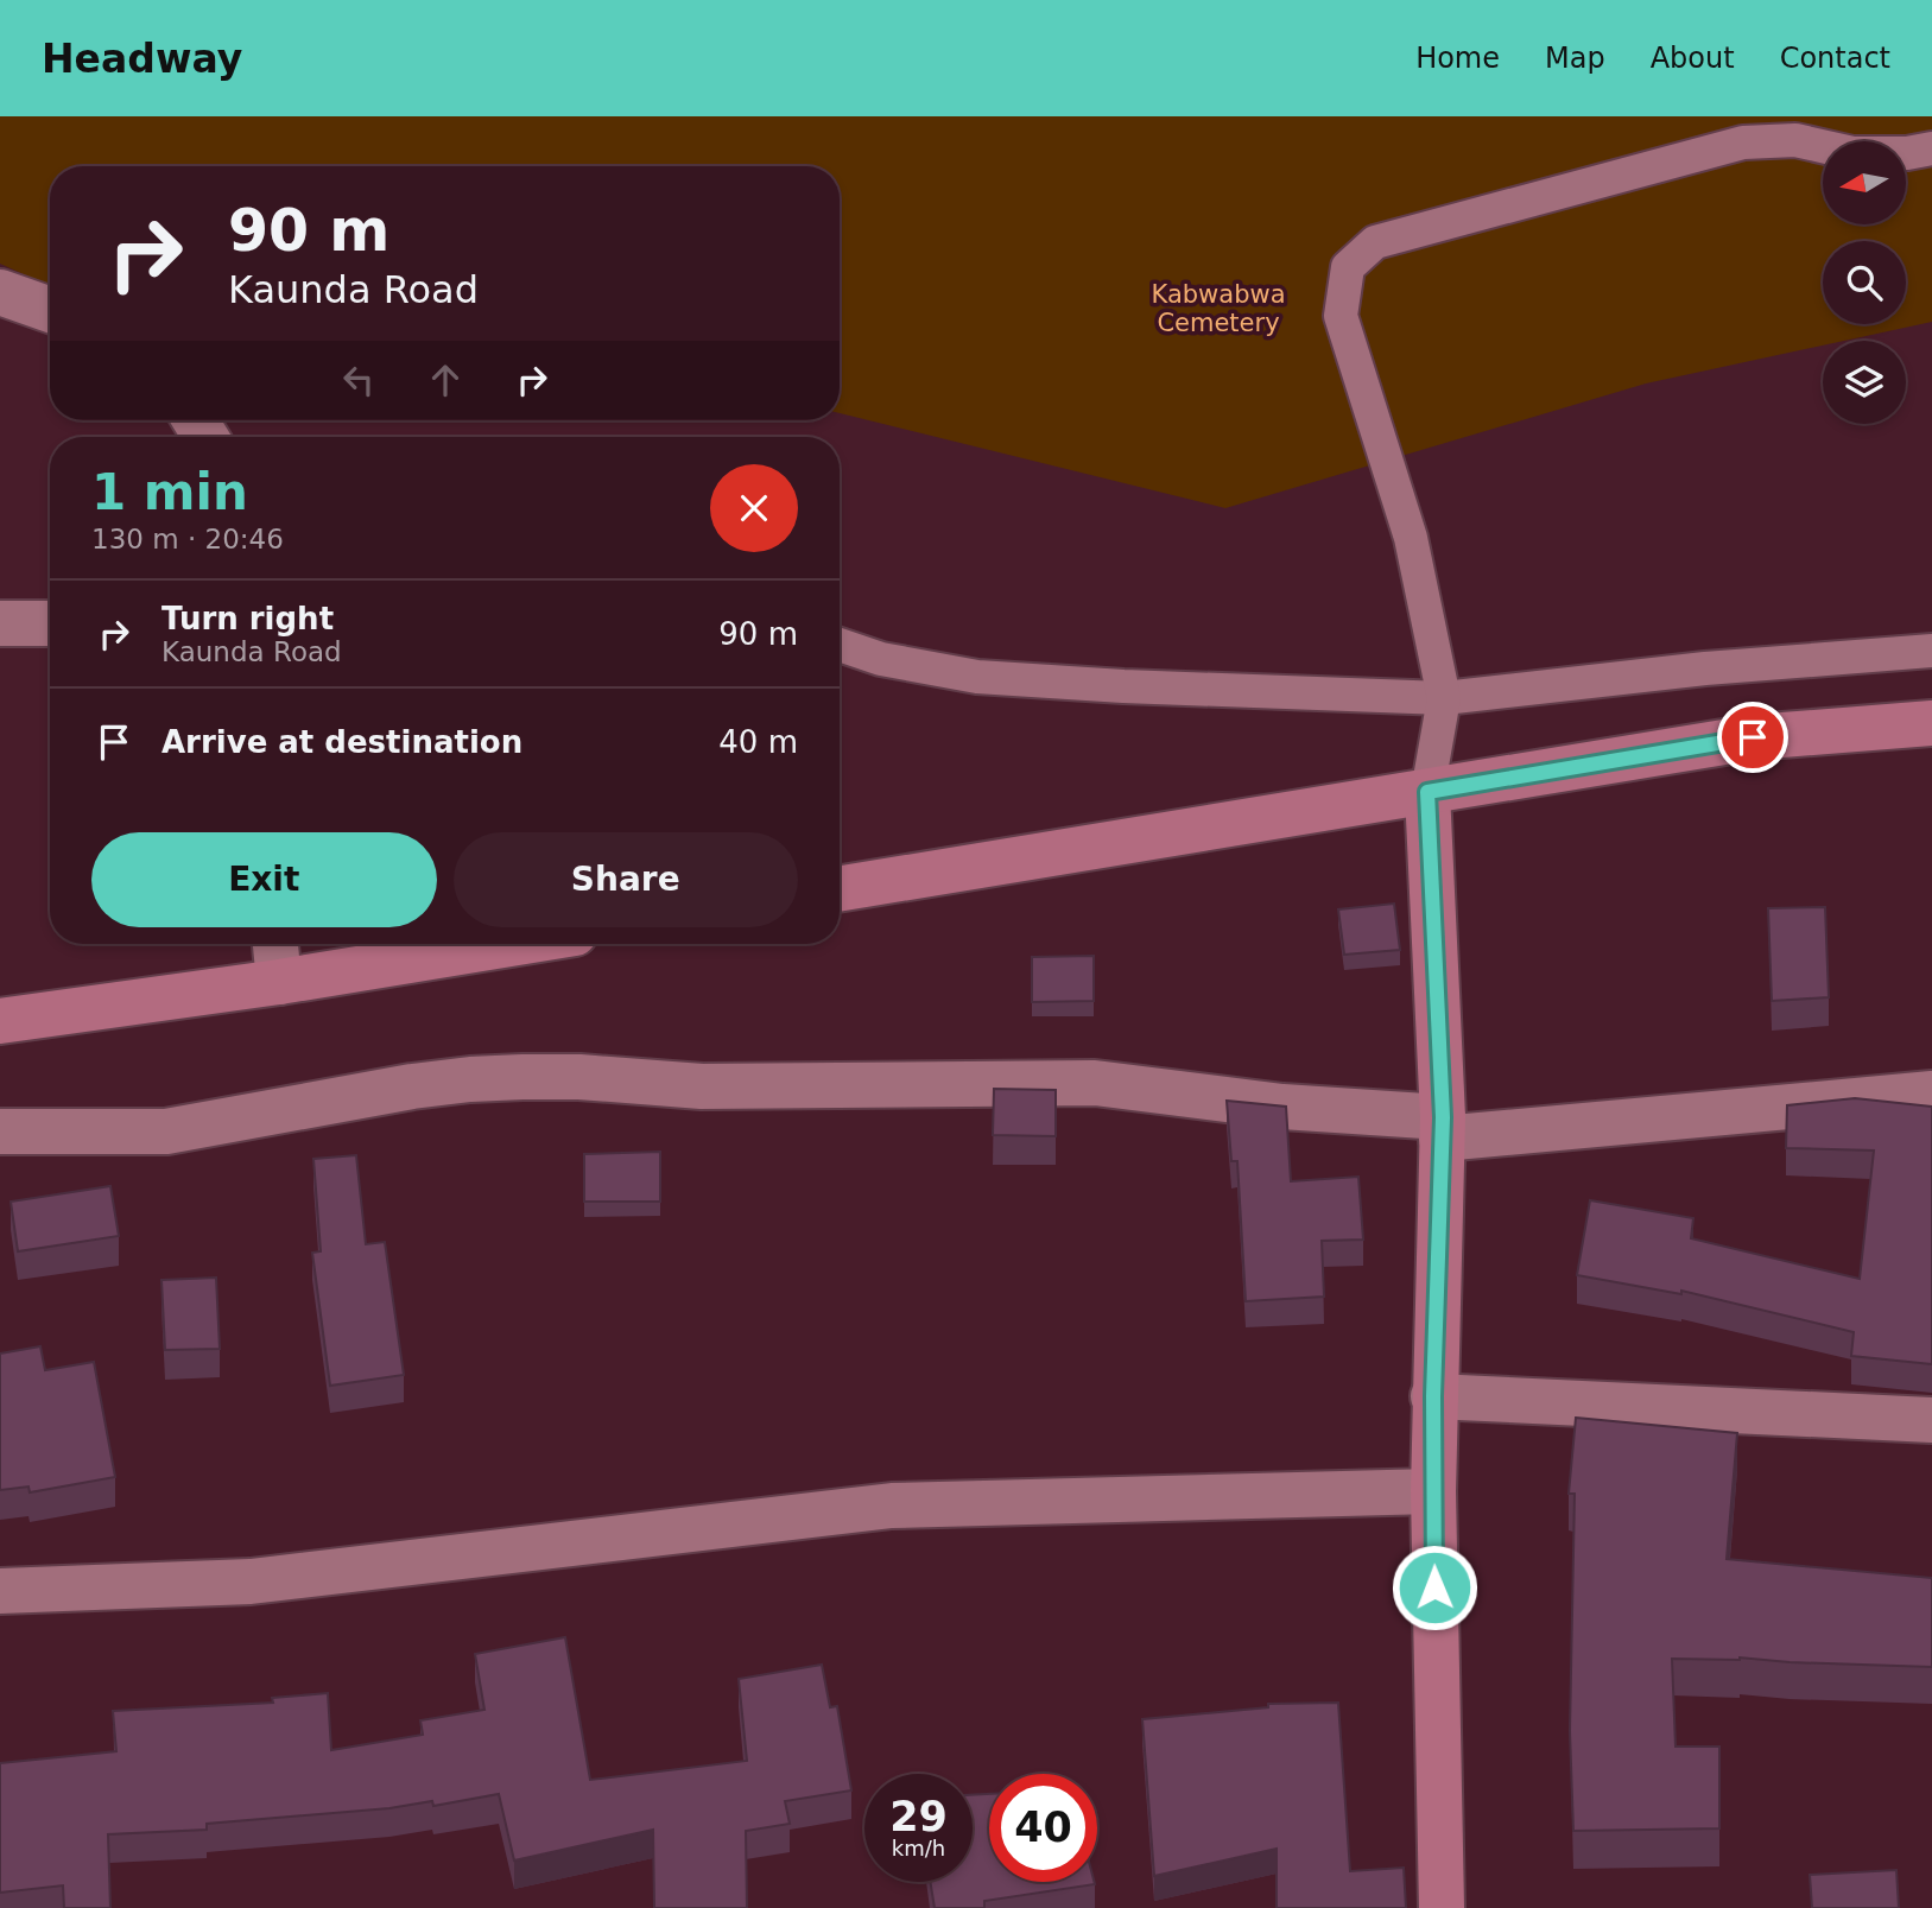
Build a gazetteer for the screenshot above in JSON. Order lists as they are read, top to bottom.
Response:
{
  "parks": ["Kabwabwa Cemetery"],
  "north": "left",
  "page": {
    "header": "Headway",
    "nav": [
      "Home",
      "Map",
      "About",
      "Contact"
    ],
    "turn": ["90 m", "Kaunda Road"],
    "heading": ["1 min", "130 m · 20:46"],
    "list": [
      {
        "name": "Turn right",
        "note": "Kaunda Road",
        "value": "90 m"
      },
      {
        "name": "Arrive at destination",
        "value": "40 m"
      }
    ],
    "buttons": ["Exit", "Share"],
    "speed": "29 km/h",
    "limit": "40"
  }
}
